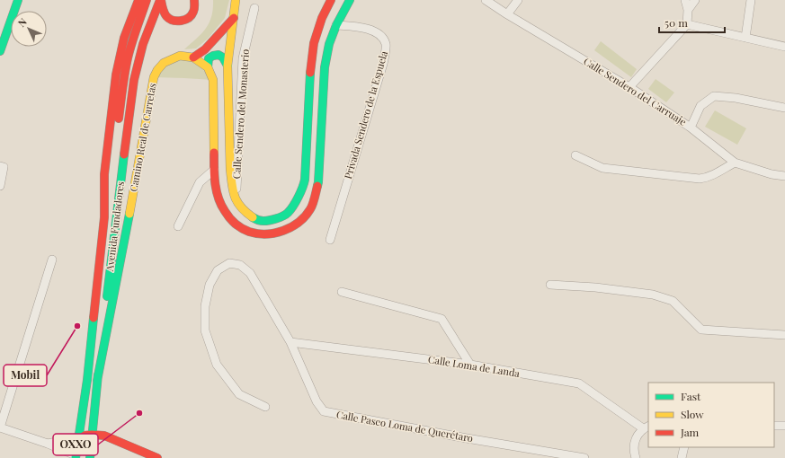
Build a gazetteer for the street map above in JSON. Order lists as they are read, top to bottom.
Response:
{
  "streets": {
    "street": [
      "Calle Sendero del Carruaje",
      "Calle Sendero del Monasterio",
      "Privada Sendero de la Espuela",
      "Camino Real de Carretas",
      "Avenida Fundadores",
      "Calle Loma de Landa",
      "Calle Paseo Loma de Querétaro"
    ]
  },
  "crossings": [
    ["Camino Real de Carretas", "Avenida Fundadores"],
    ["Calle Loma de Landa", "Calle Paseo Loma de Querétaro"]
  ],
  "places": ["Mobil", "OXXO"],
  "legend": ["Fast", "Slow", "Jam"],
  "scale_bar": "50 m",
  "north": "top left"
}
